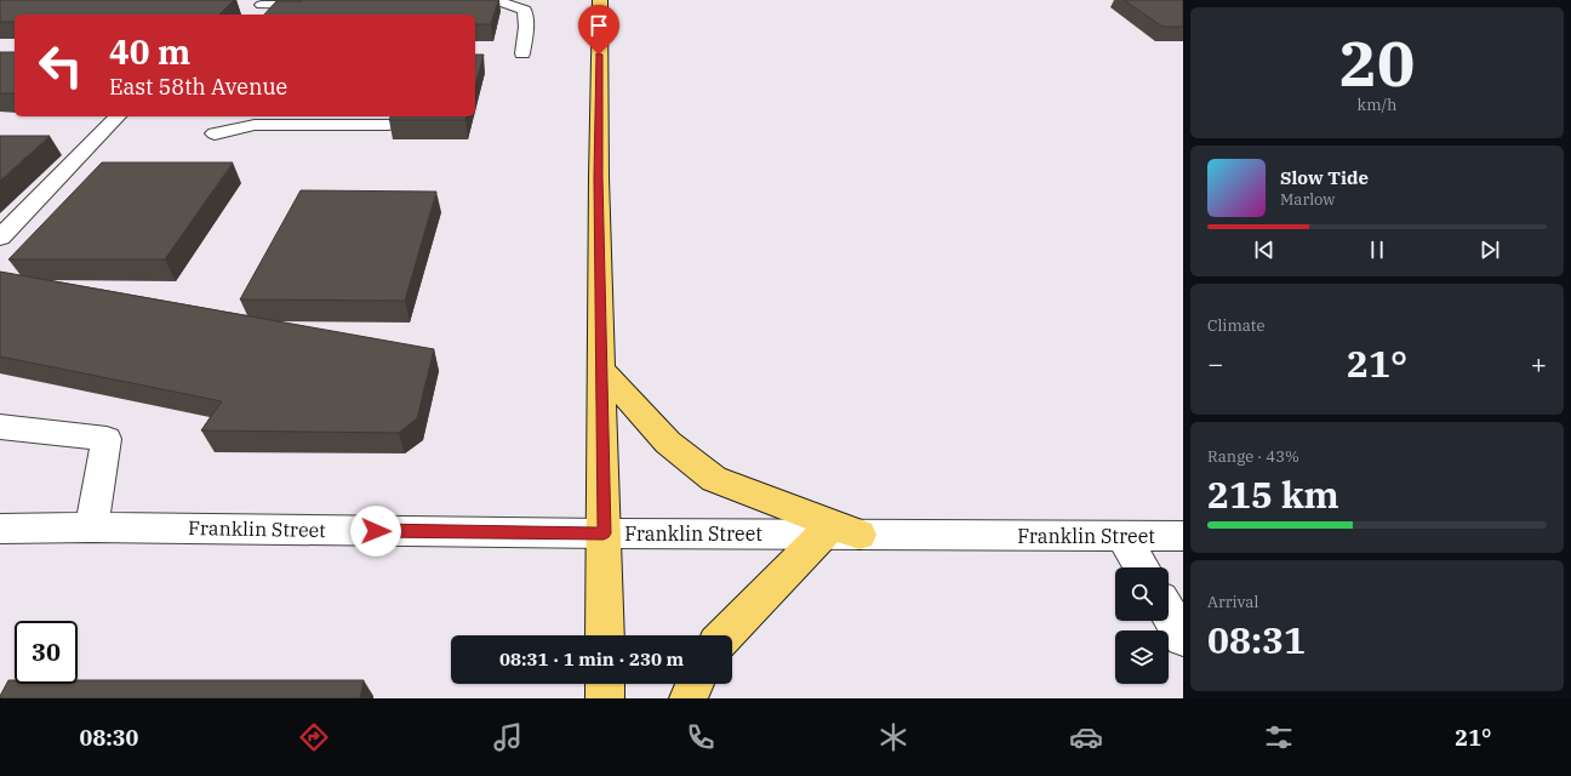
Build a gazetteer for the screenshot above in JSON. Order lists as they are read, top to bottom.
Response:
{
  "streets": {
    "street": ["Franklin Street"]
  },
  "page": {
    "tile": [
      ["20", "km/h"],
      "Climate",
      ["Range · 43%", "215 km"],
      ["Arrival", "08:31"]
    ],
    "turn": ["40 m", "East 58th Avenue"],
    "song": ["Slow Tide", "Marlow"],
    "heat": ["−", "21°", "+"],
    "limit": "30",
    "trip": "08:31 · 1 min · 230 m",
    "tabs": ["08:30", "21°"]
  }
}
